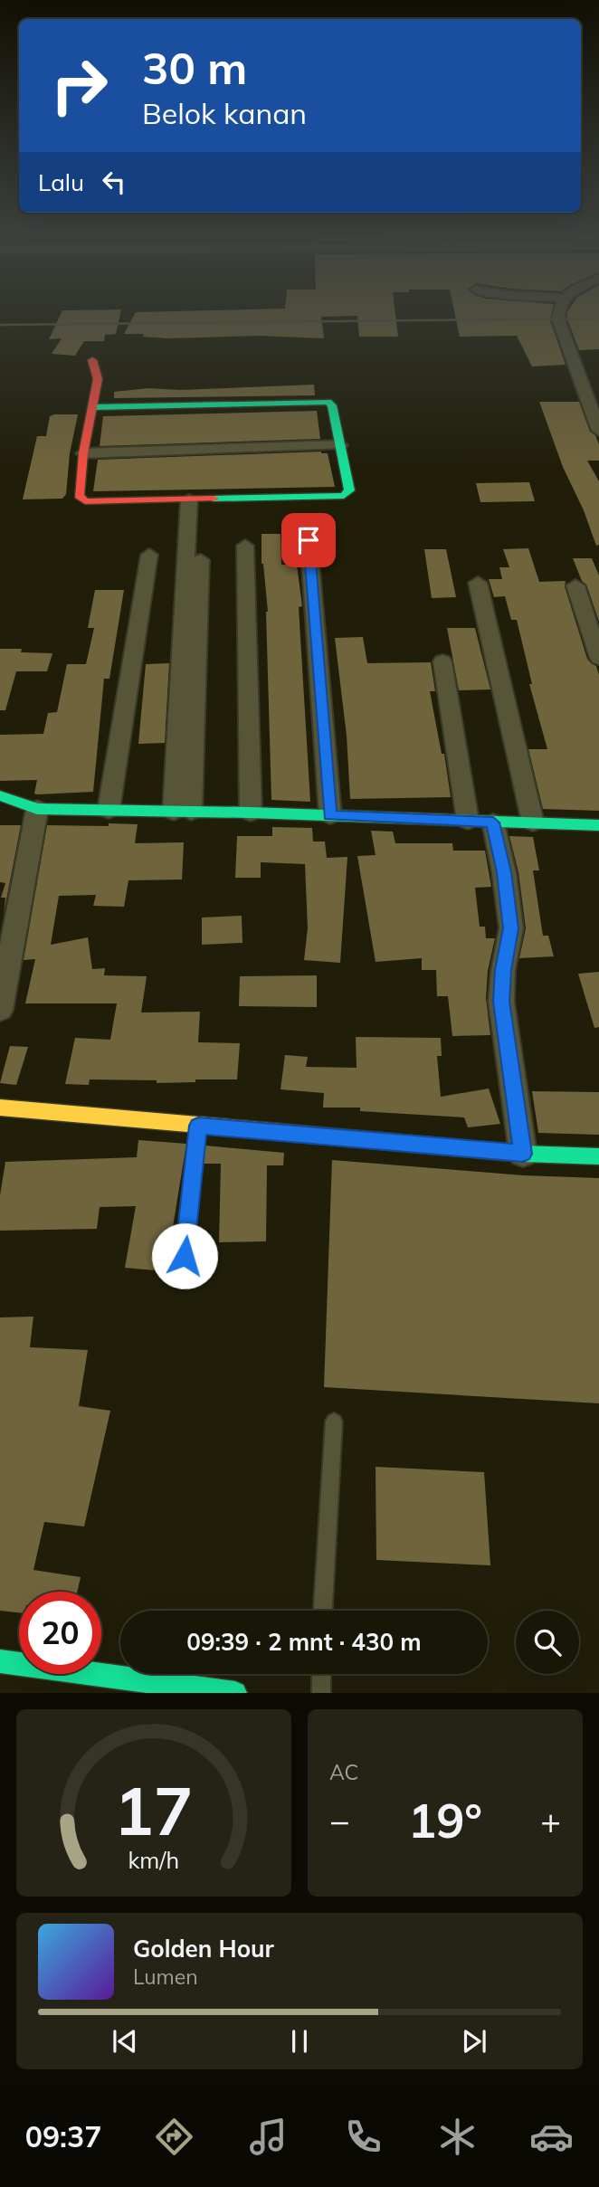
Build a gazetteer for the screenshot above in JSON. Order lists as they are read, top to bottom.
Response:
{
  "page": {
    "turn": ["30 m", "Belok kanan"],
    "then": "Lalu",
    "limit": "20",
    "trip": "09:39 · 2 mnt · 430 m",
    "tile": "AC",
    "heat": ["−", "19°", "+"],
    "song": ["Golden Hour", "Lumen"],
    "tabs": "09:37",
    "gauge": ["17", "km/h"]
  }
}
